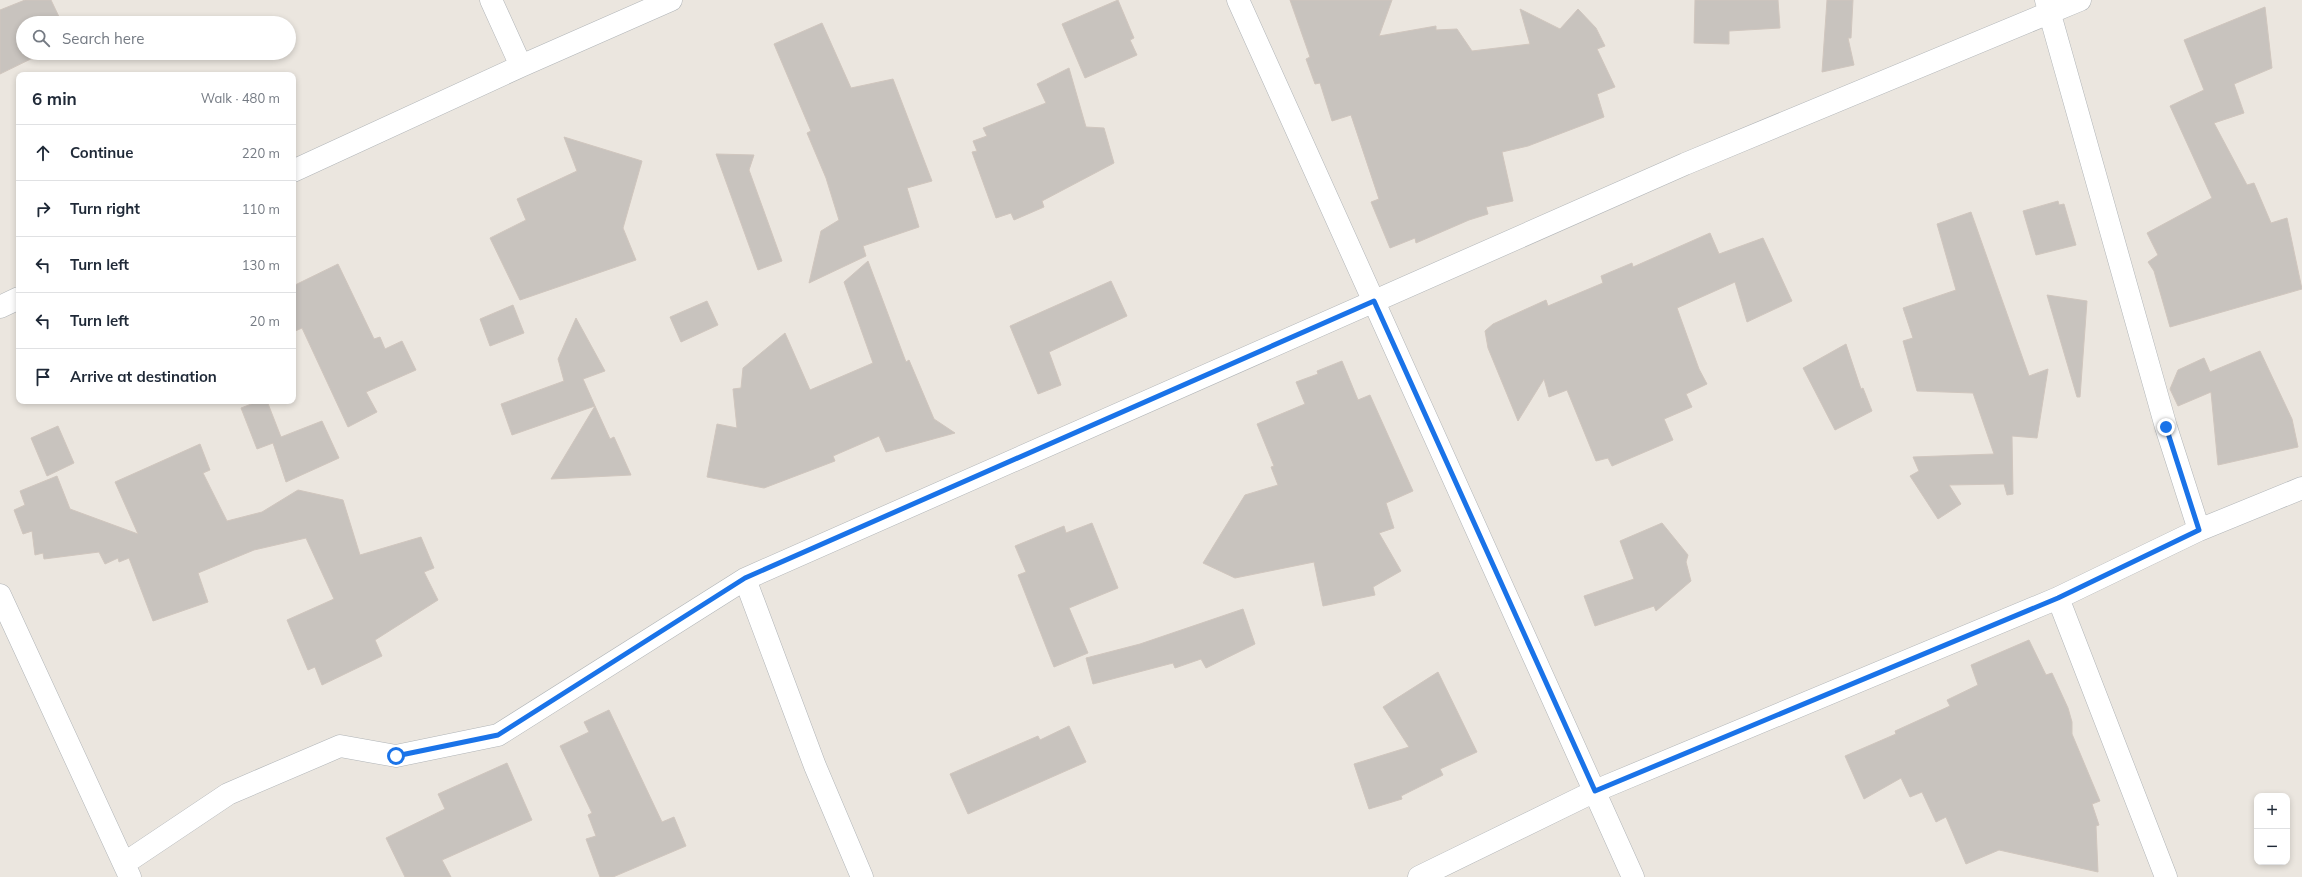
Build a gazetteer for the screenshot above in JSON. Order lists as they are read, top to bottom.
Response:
{
  "page": {
    "search": "Search here",
    "heading": ["6 min", "Walk · 480 m"],
    "list": [
      ["Continue", "220 m"],
      ["Turn right", "110 m"],
      ["Turn left", "130 m"],
      ["Turn left", "20 m"],
      "Arrive at destination"
    ],
    "map_buttons": ["+", "−"]
  }
}
